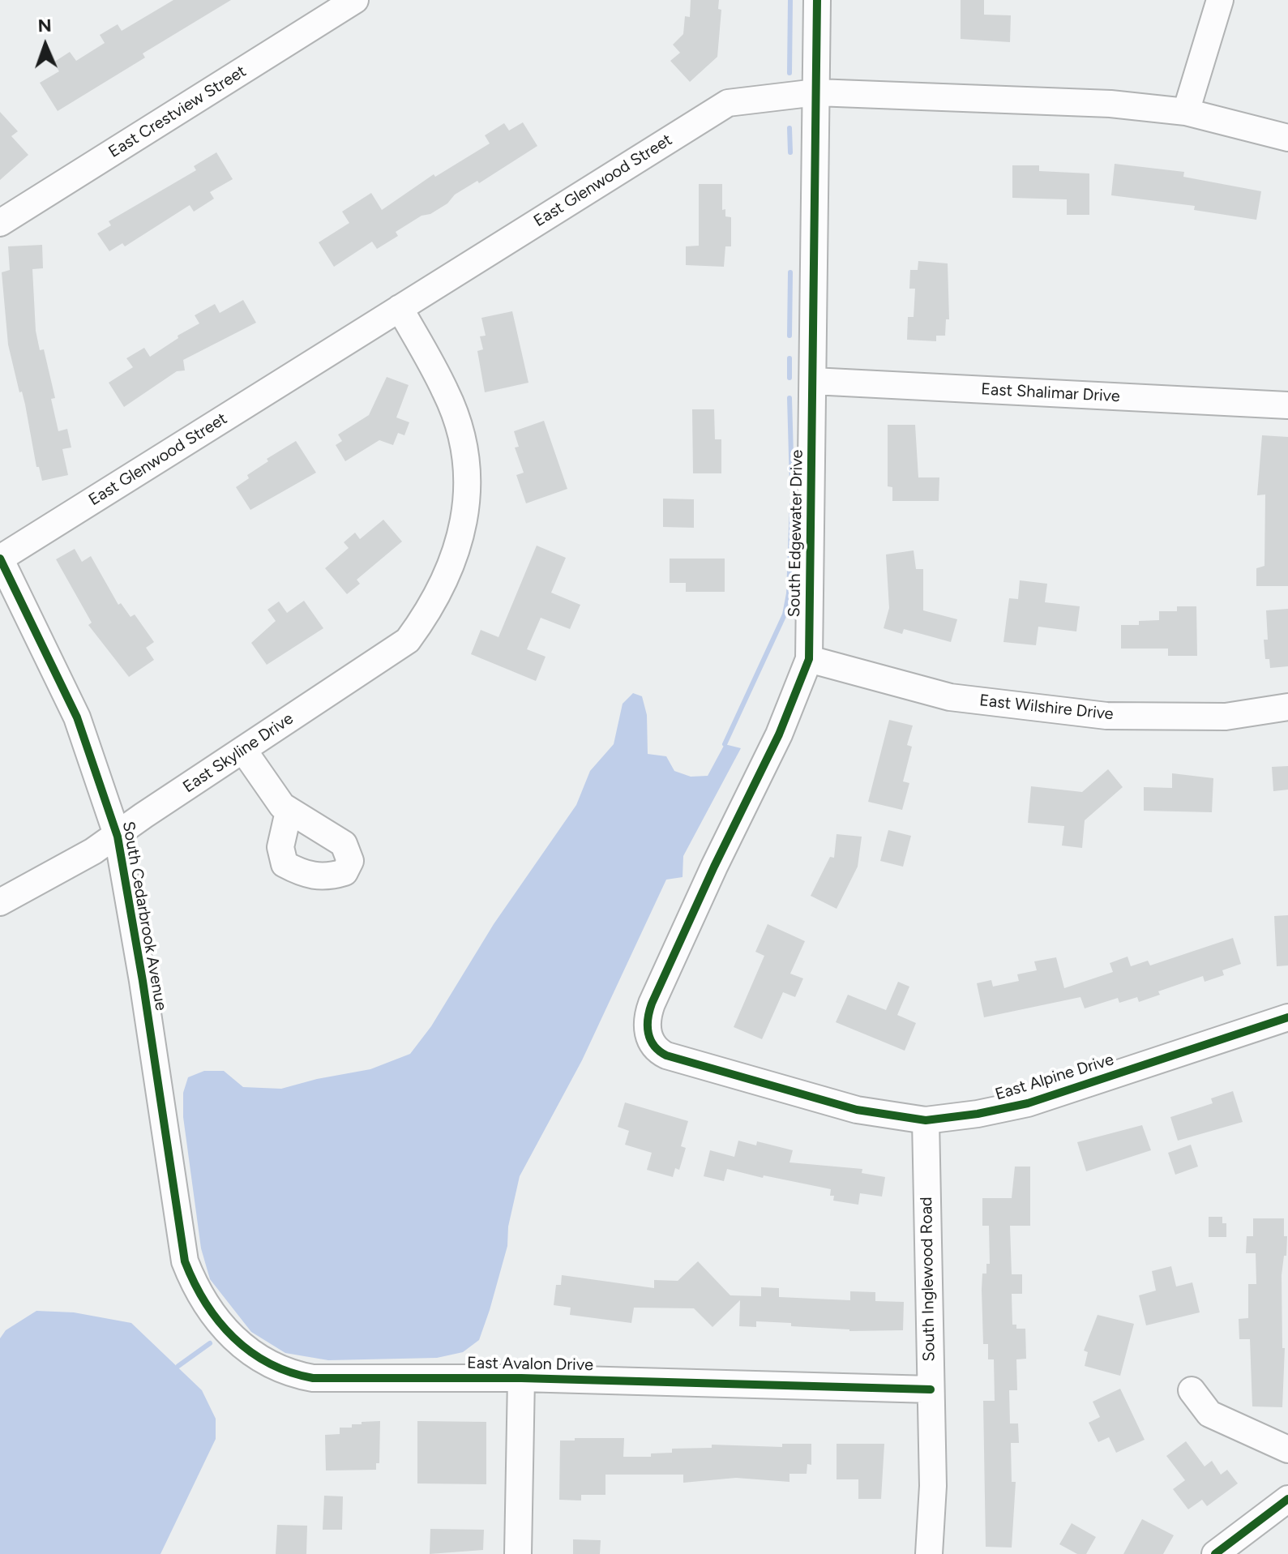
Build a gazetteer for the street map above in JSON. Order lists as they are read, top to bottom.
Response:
{
  "streets": {
    "street": [
      "East Crestview Street",
      "East Glenwood Street",
      "East Shalimar Drive",
      "South Edgewater Drive",
      "East Wilshire Drive",
      "East Skyline Drive",
      "South Cedarbrook Avenue",
      "East Alpine Drive",
      "South Inglewood Road",
      "East Avalon Drive"
    ]
  },
  "crossings": [
    ["East Glenwood Street", "South Edgewater Drive"],
    ["East Glenwood Street", "East Skyline Drive"],
    ["East Glenwood Street", "South Cedarbrook Avenue"],
    ["East Shalimar Drive", "South Edgewater Drive"],
    ["South Edgewater Drive", "East Wilshire Drive"],
    ["South Edgewater Drive", "East Alpine Drive"],
    ["East Skyline Drive", "South Cedarbrook Avenue"],
    ["South Cedarbrook Avenue", "East Avalon Drive"],
    ["East Alpine Drive", "South Inglewood Road"],
    ["South Inglewood Road", "East Avalon Drive"]
  ],
  "north": "top"
}
